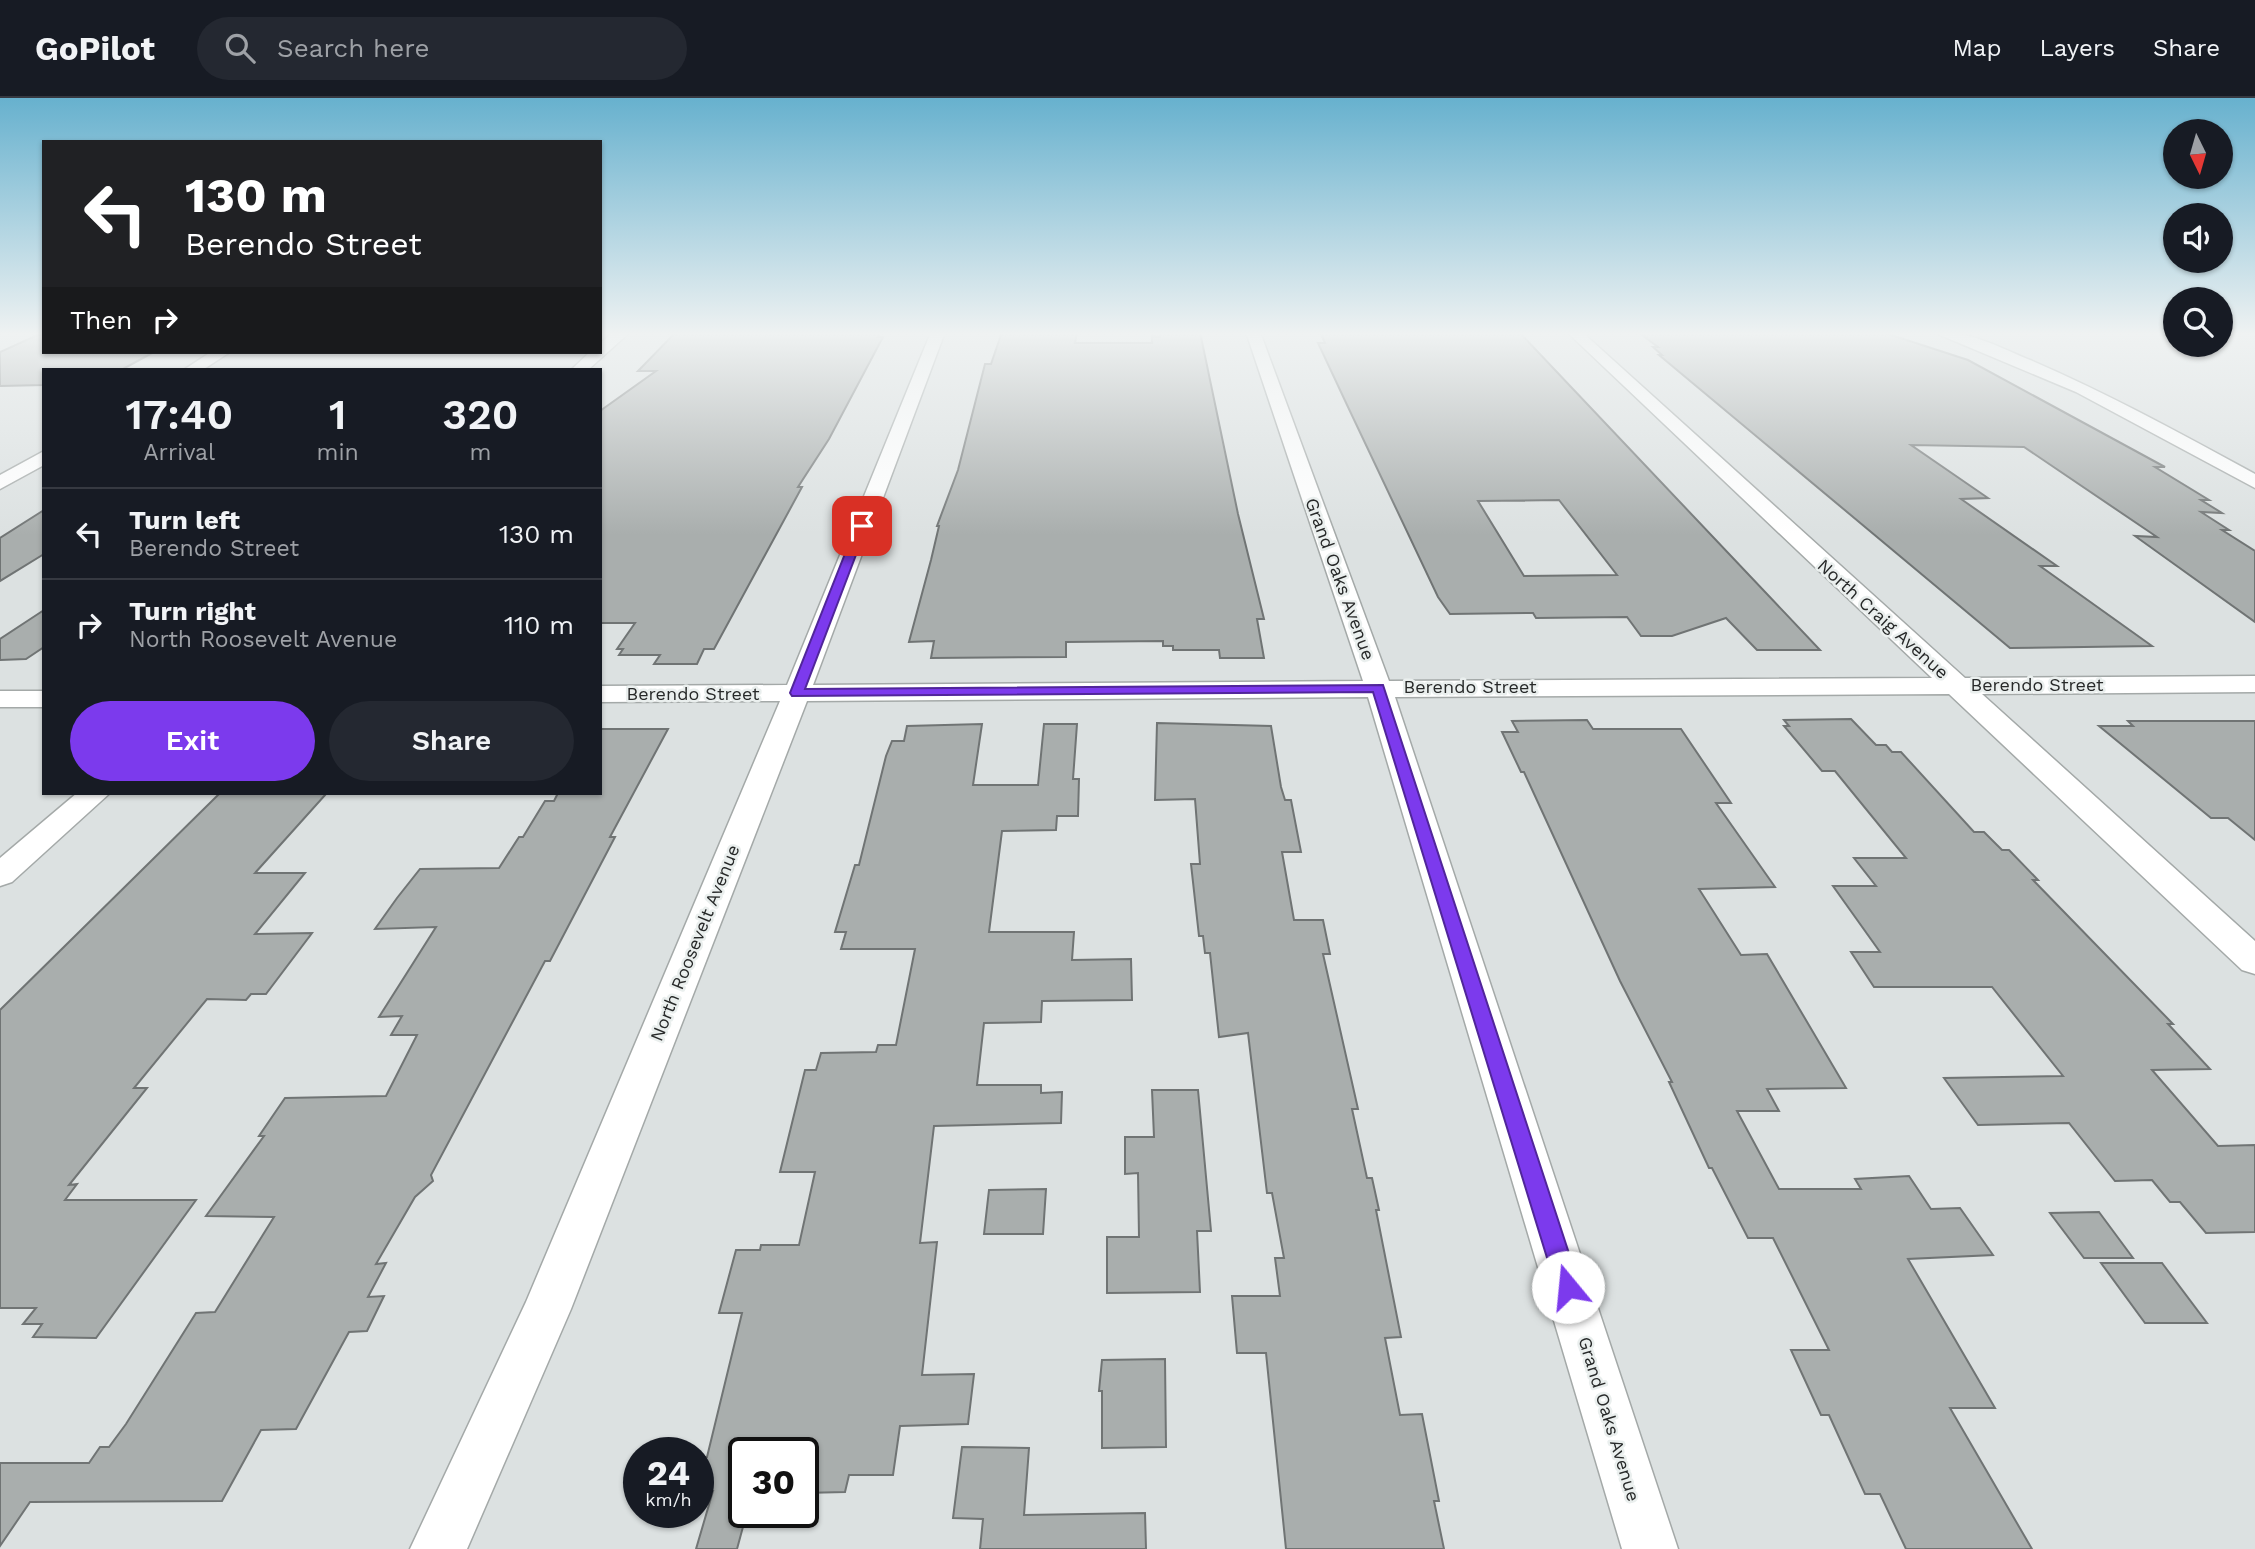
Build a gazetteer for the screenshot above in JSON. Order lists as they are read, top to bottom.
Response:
{
  "streets": {
    "street": [
      "Grand Oaks Avenue",
      "North Craig Avenue",
      "Berendo Street",
      "North Roosevelt Avenue"
    ]
  },
  "crossings": [
    ["Grand Oaks Avenue", "Berendo Street"],
    ["North Craig Avenue", "Berendo Street"],
    ["Berendo Street", "North Roosevelt Avenue"]
  ],
  "north": "bottom",
  "page": {
    "header": "GoPilot",
    "search": "Search here",
    "nav": ["Map", "Layers", "Share"],
    "turn": ["130 m", "Berendo Street"],
    "then": "Then",
    "eta": [
      "17:40",
      "Arrival",
      "1",
      "min",
      "320",
      "m"
    ],
    "list": [
      {
        "name": "Turn left",
        "note": "Berendo Street",
        "value": "130 m"
      },
      {
        "name": "Turn right",
        "note": "North Roosevelt Avenue",
        "value": "110 m"
      }
    ],
    "buttons": ["Exit", "Share"],
    "speed": "24 km/h",
    "limit": "30"
  }
}
